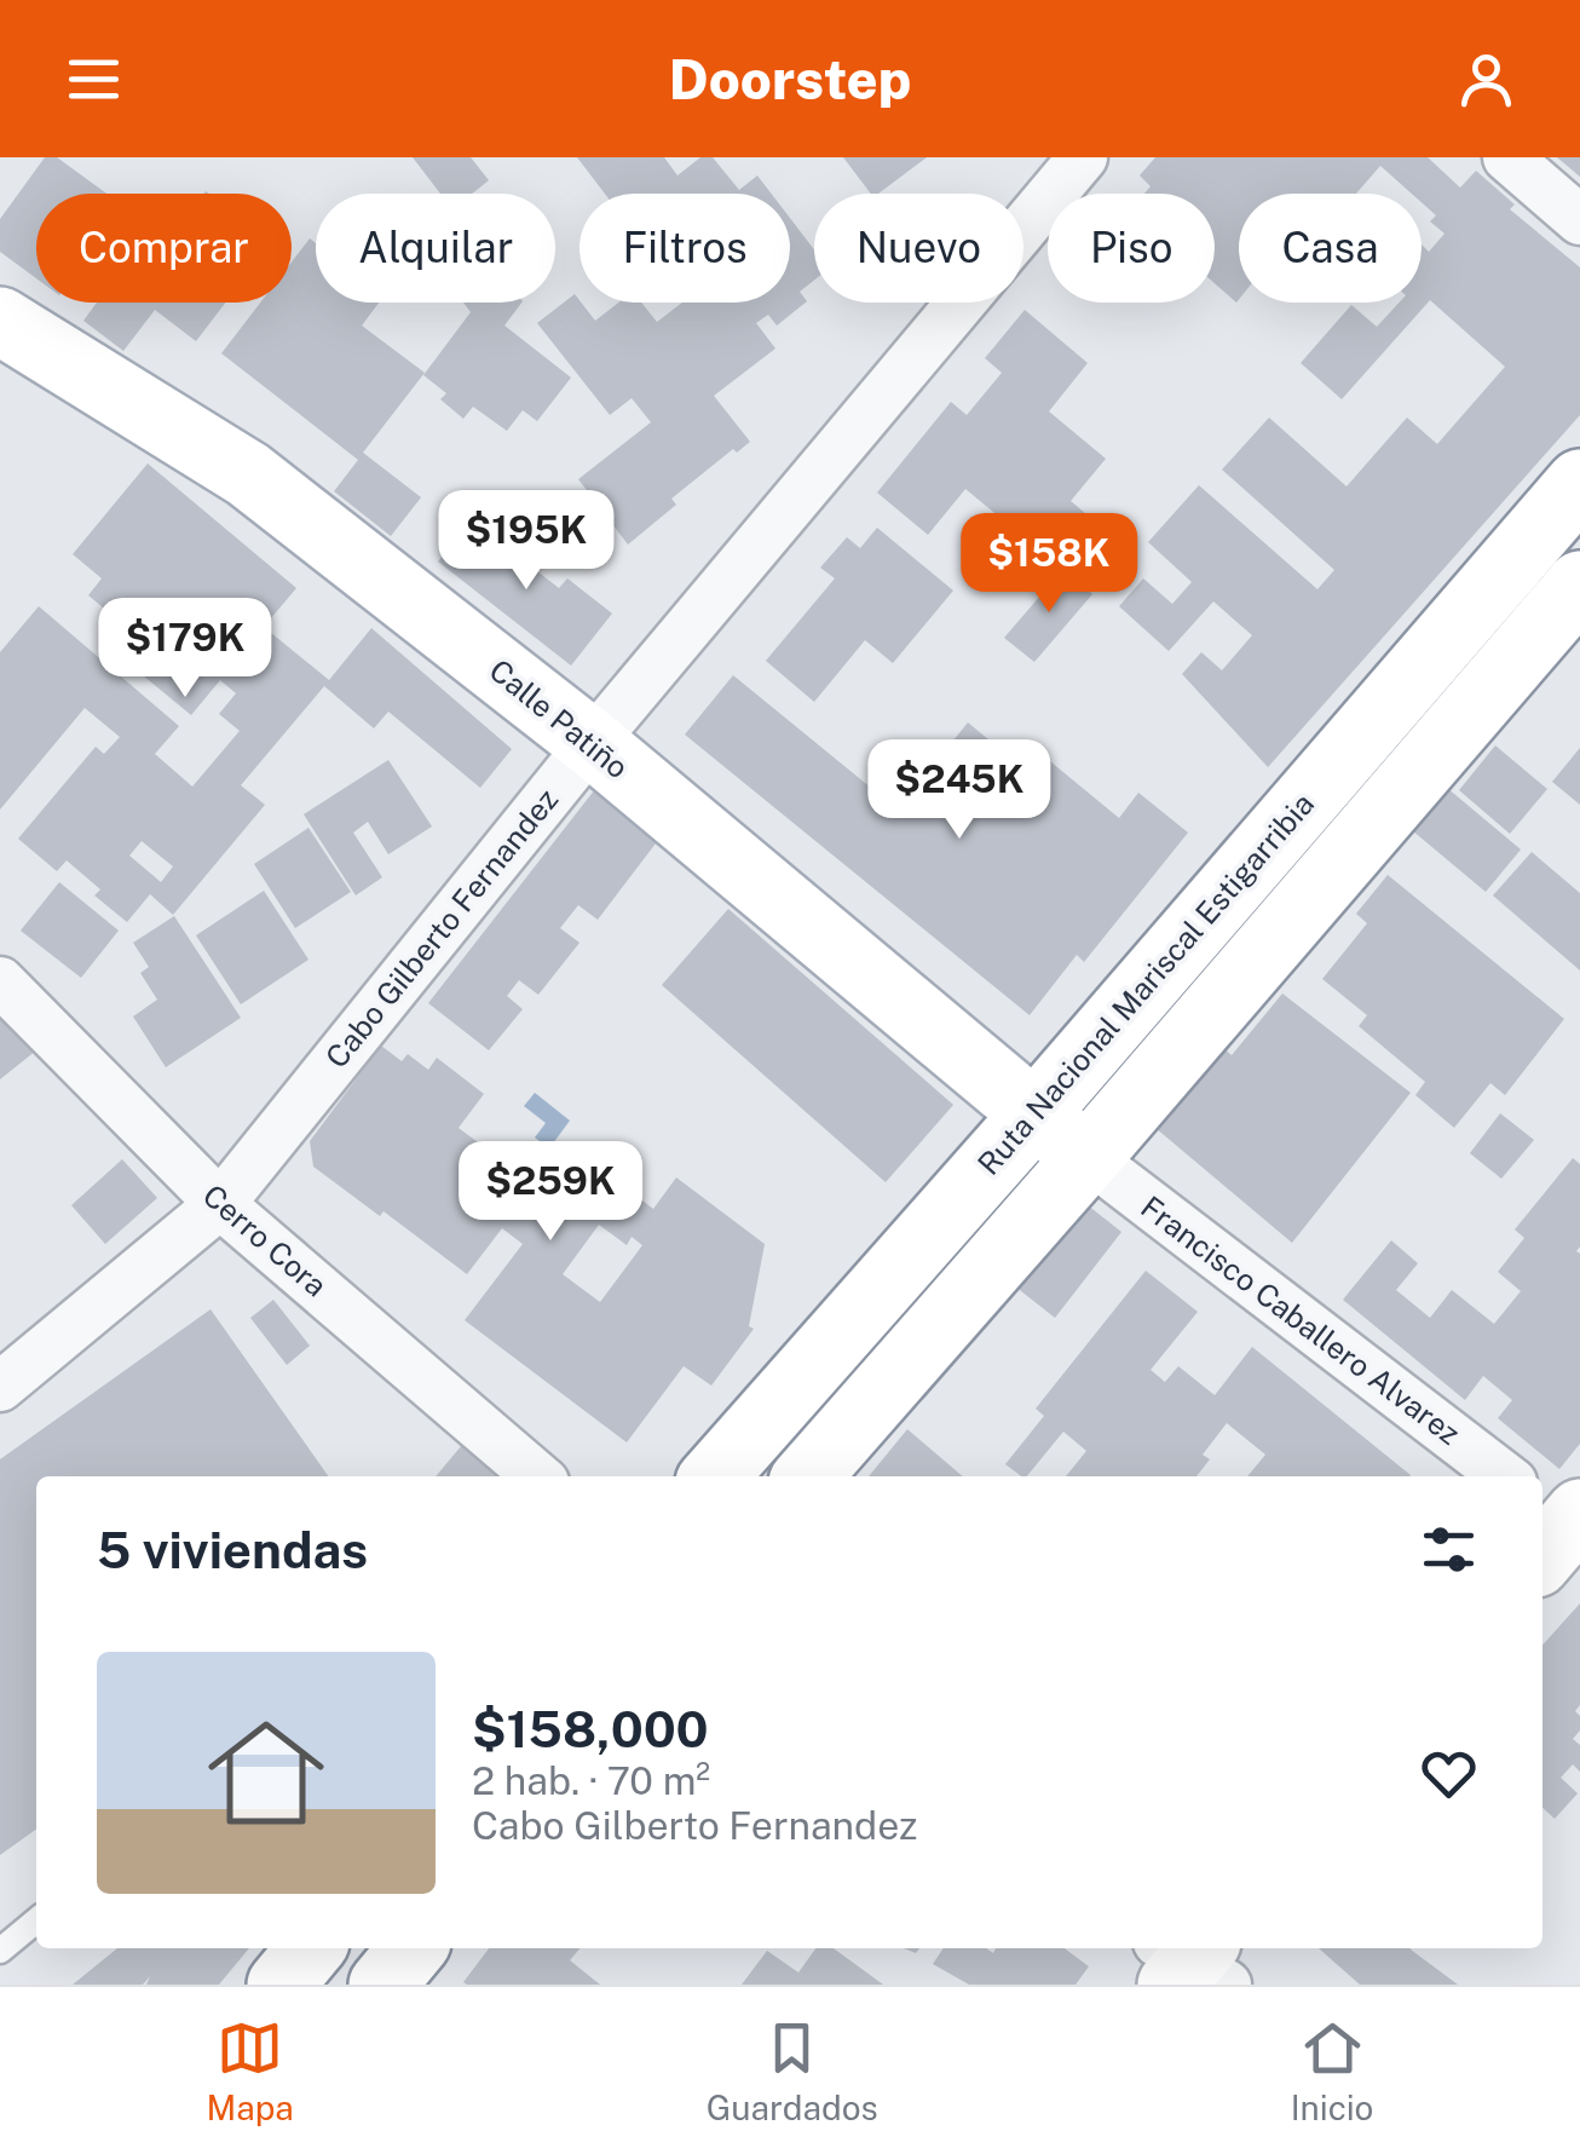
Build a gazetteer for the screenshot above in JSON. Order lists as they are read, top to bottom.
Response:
{
  "streets": {
    "main road": ["Calle Patiño", "Ruta Nacional Mariscal Estigarribia"],
    "street": ["Cabo Gilberto Fernandez", "Cerro Cora", "Francisco Caballero Alvarez"]
  },
  "crossings": [
    ["Calle Patiño", "Cabo Gilberto Fernandez"],
    ["Calle Patiño", "Ruta Nacional Mariscal Estigarribia"],
    ["Calle Patiño", "Francisco Caballero Alvarez"],
    ["Cabo Gilberto Fernandez", "Cerro Cora"]
  ],
  "page": {
    "header": "Doorstep",
    "chip": [
      "Comprar",
      "Alquilar",
      "Filtros",
      "Nuevo",
      "Piso",
      "Casa"
    ],
    "price": [
      "$195K",
      "$158K",
      "$179K",
      "$245K",
      "$259K"
    ],
    "heading": "5 viviendas",
    "list": [
      {
        "name": "$158,000",
        "note": "2 hab. · 70 m² · Cabo Gilberto Fernandez"
      }
    ],
    "tabs": ["Mapa", "Guardados", "Inicio"]
  }
}
